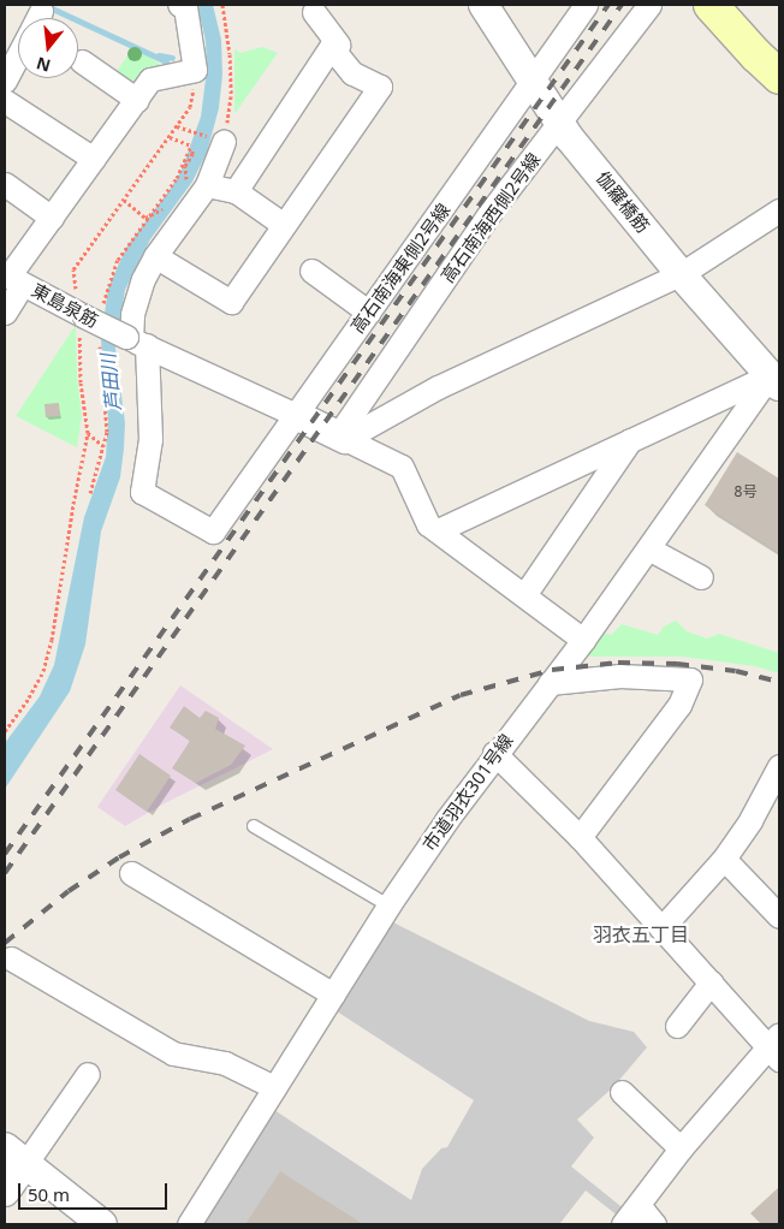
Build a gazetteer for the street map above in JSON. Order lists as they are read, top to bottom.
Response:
{
  "streets": {
    "street": [
      "伽羅橋筋",
      "高石南海西側2号線",
      "高石南海東側2号線",
      "東島泉筋",
      "市道羽衣301号線"
    ]
  },
  "crossings": [
    ["伽羅橋筋", "高石南海西側2号線"],
    ["伽羅橋筋", "高石南海東側2号線"],
    ["伽羅橋筋", "市道羽衣301号線"],
    ["高石南海東側2号線", "東島泉筋"]
  ],
  "districts": ["羽衣五丁目"],
  "water": ["芦田川"],
  "house_numbers": ["8号"],
  "scale_bar": "50 m",
  "north": "bottom"
}
